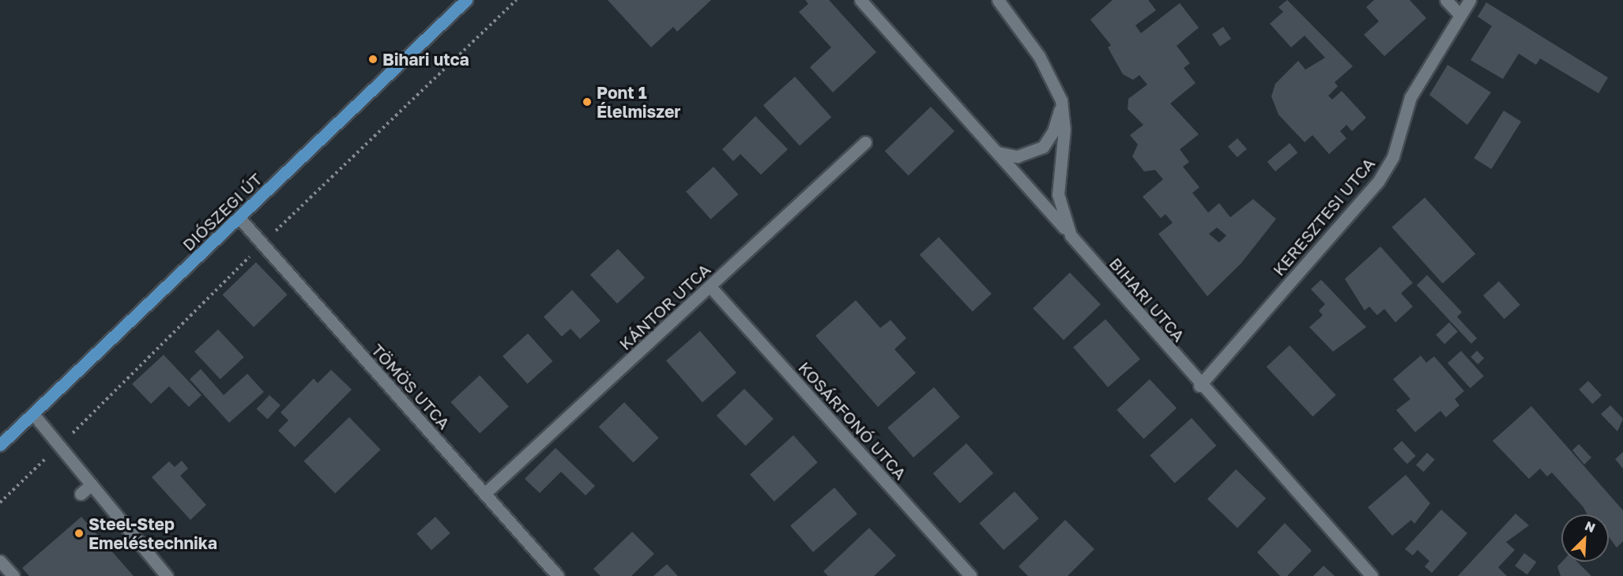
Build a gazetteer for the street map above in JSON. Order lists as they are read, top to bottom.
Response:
{
  "streets": {
    "main road": ["DIÓSZEGI ÚT"],
    "street": [
      "KERESZTESI UTCA",
      "BIHARI UTCA",
      "KÁNTOR UTCA",
      "TÖMÖS UTCA",
      "KOSÁRFONÓ UTCA"
    ]
  },
  "crossings": [
    ["DIÓSZEGI ÚT", "TÖMÖS UTCA"],
    ["KERESZTESI UTCA", "BIHARI UTCA"],
    ["KÁNTOR UTCA", "TÖMÖS UTCA"],
    ["KÁNTOR UTCA", "KOSÁRFONÓ UTCA"]
  ],
  "places": ["Bihari utca", "Pont 1 Élelmiszer", "Steel-Step Emeléstechnika"],
  "north": "top right"
}
